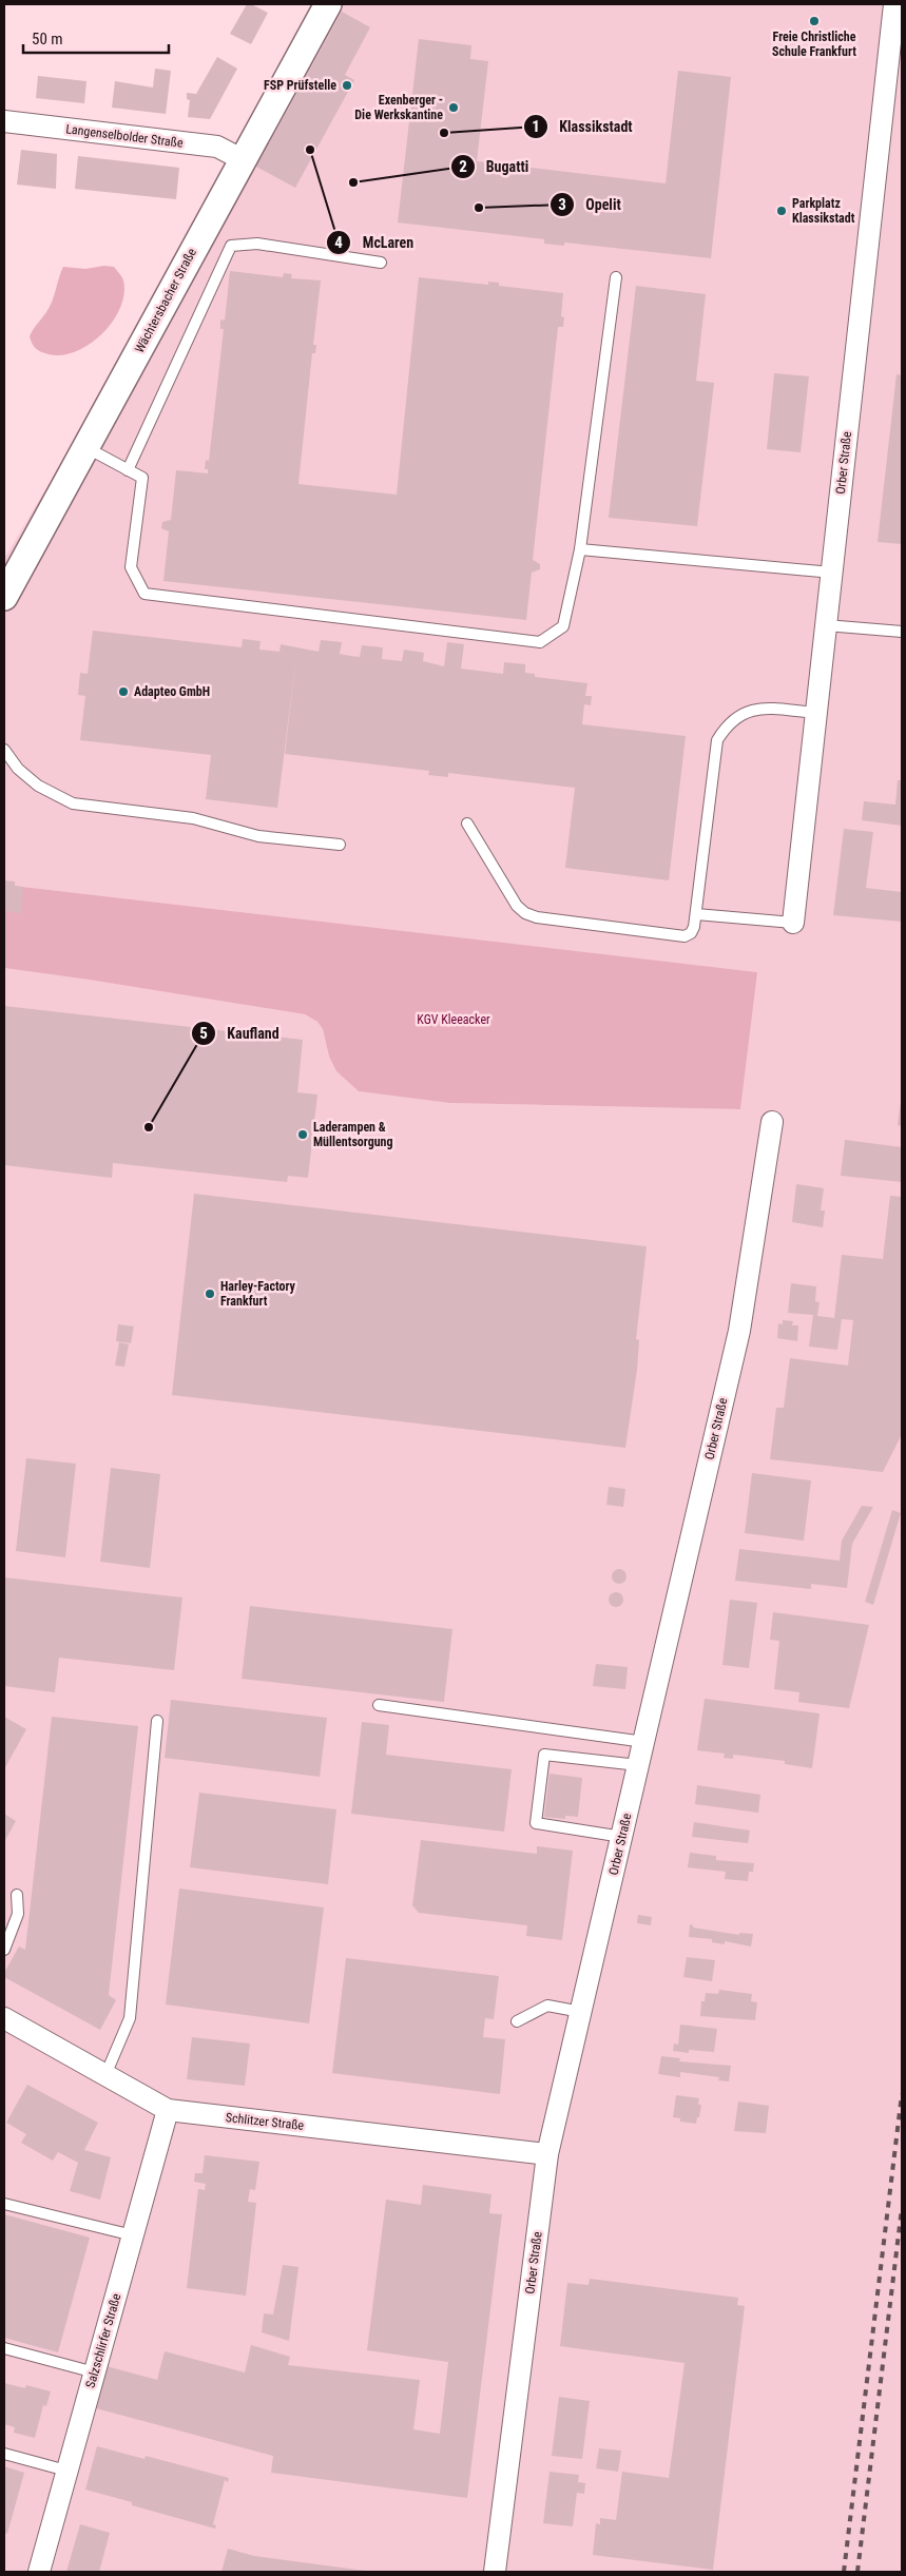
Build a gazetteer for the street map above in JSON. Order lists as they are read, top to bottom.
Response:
{
  "streets": {
    "street": [
      "Langenselbolder Straße",
      "Wächtersbacher Straße",
      "Orber Straße",
      "Schlitzer Straße",
      "Salzschlirfer Straße"
    ]
  },
  "crossings": [
    ["Langenselbolder Straße", "Wächtersbacher Straße"],
    ["Orber Straße", "Schlitzer Straße"],
    ["Schlitzer Straße", "Salzschlirfer Straße"]
  ],
  "parks": ["KGV Kleeacker"],
  "places": [
    "Freie Christliche Schule Frankfurt",
    "FSP Prüfstelle",
    "Exenberger - Die Werkskantine",
    "Klassikstadt",
    "McLaren",
    "Bugatti",
    "Opelit",
    "Parkplatz Klassikstadt",
    "Adapteo GmbH",
    "Kaufland",
    "Laderampen & Müllentsorgung",
    "Harley-Factory Frankfurt"
  ],
  "scale_bar": "50 m"
}
